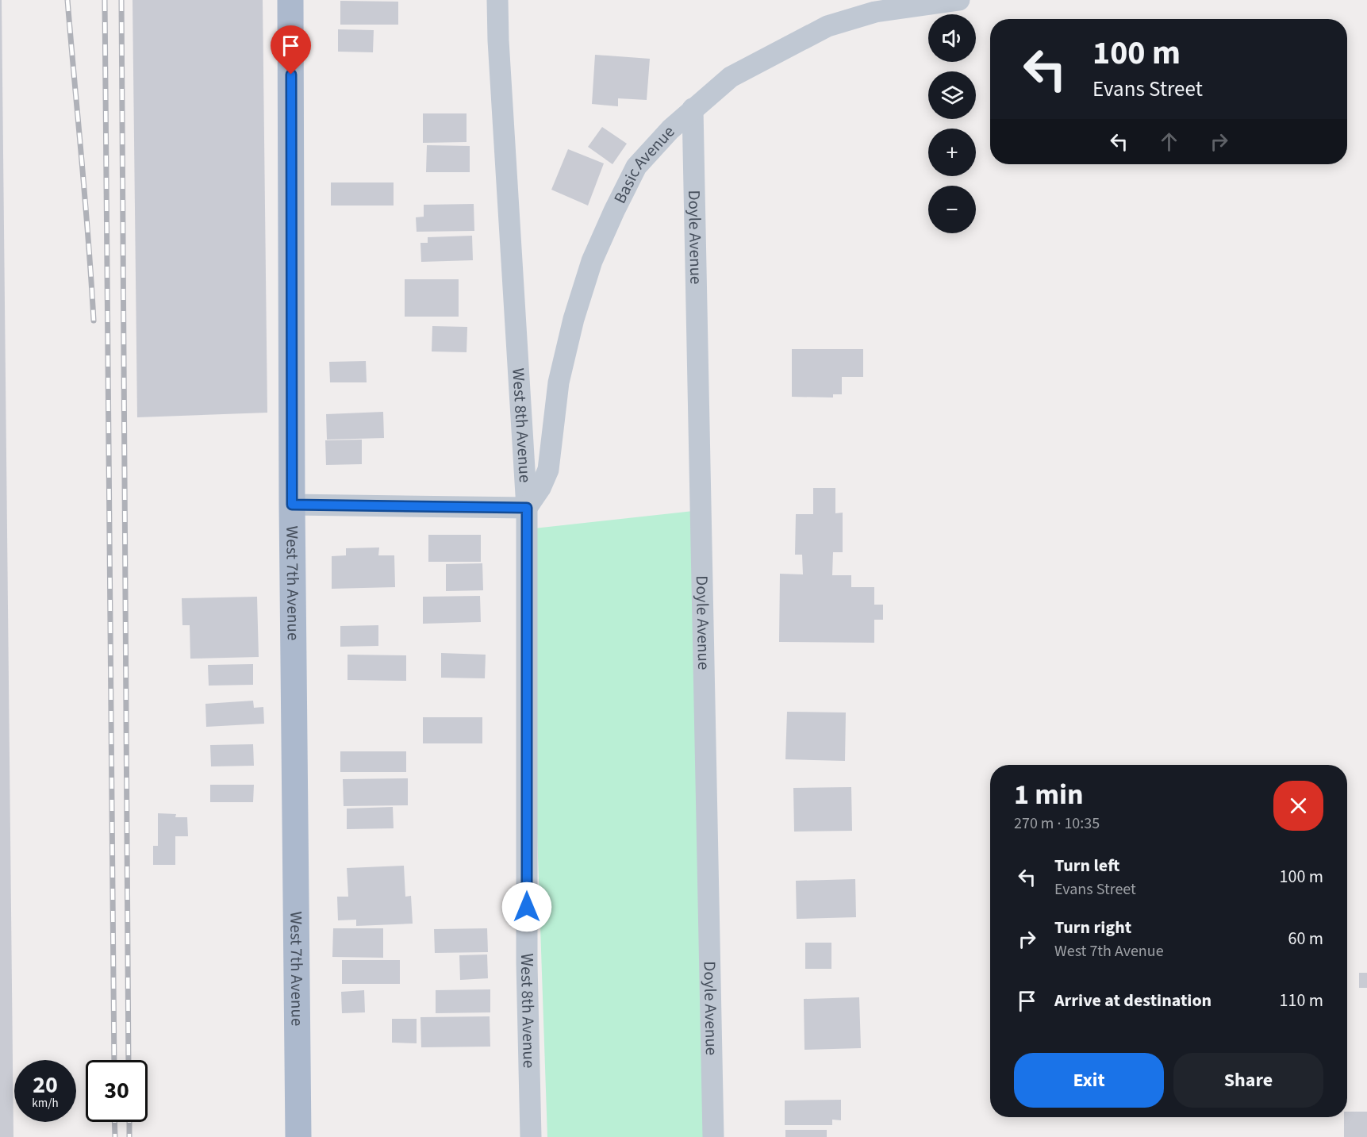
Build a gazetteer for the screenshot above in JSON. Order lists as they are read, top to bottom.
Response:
{
  "streets": {
    "main road": ["West 7th Avenue"],
    "street": ["Basic Avenue", "Doyle Avenue", "West 8th Avenue"]
  },
  "crossings": [
    ["Basic Avenue", "Doyle Avenue"],
    ["Basic Avenue", "West 8th Avenue"]
  ],
  "page": {
    "map_buttons": ["+", "−"],
    "turn": ["100 m", "Evans Street"],
    "heading": ["1 min", "270 m · 10:35"],
    "list": [
      {
        "name": "Turn left",
        "note": "Evans Street",
        "value": "100 m"
      },
      {
        "name": "Turn right",
        "note": "West 7th Avenue",
        "value": "60 m"
      },
      {
        "name": "Arrive at destination",
        "value": "110 m"
      }
    ],
    "buttons": ["Exit", "Share"],
    "speed": "20 km/h",
    "limit": "30"
  }
}
